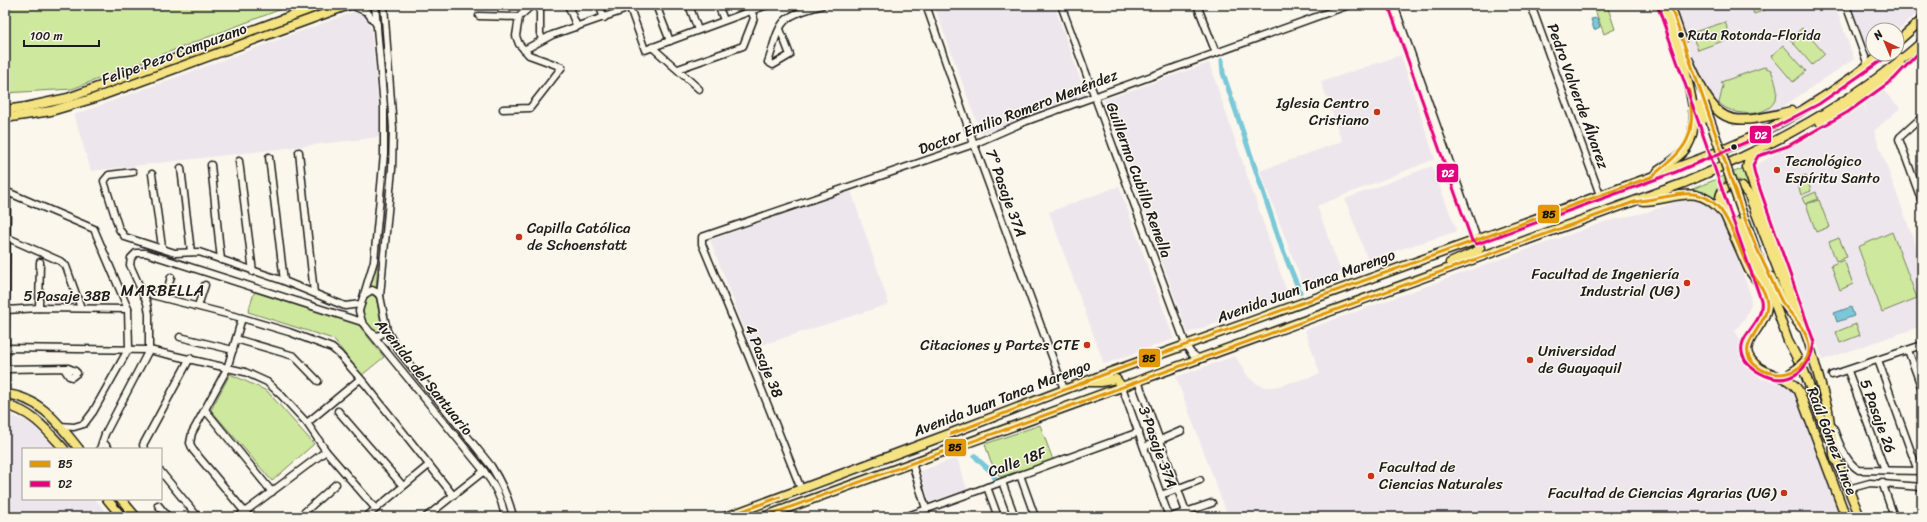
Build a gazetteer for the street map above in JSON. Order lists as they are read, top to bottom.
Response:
{
  "streets": {
    "main road": ["Felipe Pezo Campuzano", "Avenida Juan Tanca Marengo", "Raúl Gómez Lince"],
    "street": [
      "Pedro Valverde Álvarez",
      "Doctor Emilio Romero Menéndez",
      "Guillermo Cubillo Renella",
      "7° Pasaje 37A",
      "5 Pasaje 38B",
      "4 Pasaje 38",
      "Avenida del Santuario",
      "5 Pasaje 26",
      "3 Pasaje 37A",
      "Calle 18F"
    ]
  },
  "crossings": [
    ["Pedro Valverde Álvarez", "Avenida Juan Tanca Marengo"],
    ["Doctor Emilio Romero Menéndez", "Guillermo Cubillo Renella"],
    ["Doctor Emilio Romero Menéndez", "7° Pasaje 37A"],
    ["Doctor Emilio Romero Menéndez", "4 Pasaje 38"],
    ["Guillermo Cubillo Renella", "Avenida Juan Tanca Marengo"],
    ["7° Pasaje 37A", "Avenida Juan Tanca Marengo"],
    ["Avenida Juan Tanca Marengo", "4 Pasaje 38"],
    ["Avenida Juan Tanca Marengo", "3 Pasaje 37A"],
    ["3 Pasaje 37A", "Calle 18F"]
  ],
  "districts": ["MARBELLA"],
  "places": [
    "Ruta Rotonda-Florida",
    "Iglesia Centro Cristiano",
    "Tecnológico Espíritu Santo",
    "Capilla Católica de Schoenstatt",
    "Facultad de Ingeniería Industrial (UG)",
    "Citaciones y Partes CTE",
    "Universidad de Guayaquil",
    "Facultad de Ciencias Naturales",
    "Facultad de Ciencias Agrarias (UG)"
  ],
  "lines": ["transit line B5", "transit line D2"],
  "legend": ["B5", "D2"],
  "scale_bar": "100 m",
  "north": "top left"
}
